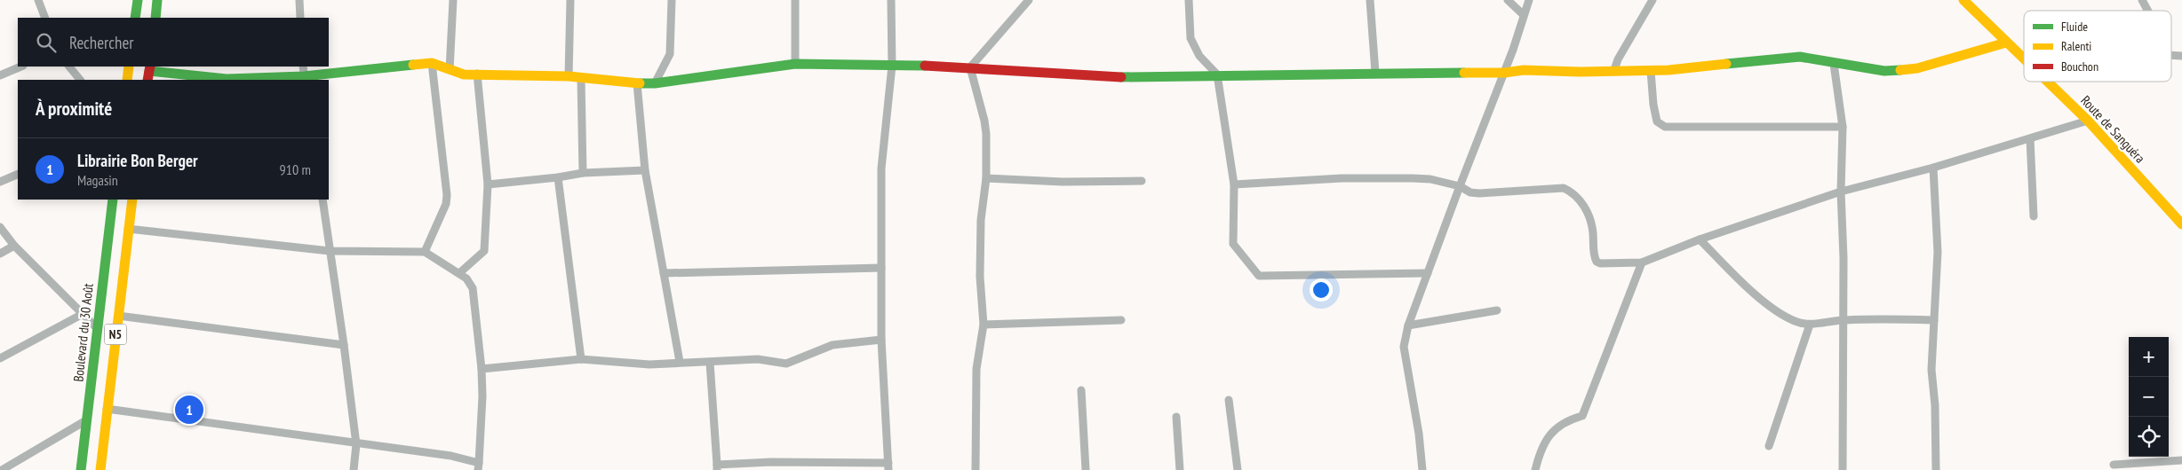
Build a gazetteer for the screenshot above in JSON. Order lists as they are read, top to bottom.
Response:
{
  "streets": {
    "main road": ["Route de Sanguéra", "Boulevard du 30 Août", "N5"]
  },
  "legend": ["Fluide", "Ralenti", "Bouchon"],
  "page": {
    "search": "Rechercher",
    "heading": "À proximité",
    "list": [
      {
        "mark": "1",
        "name": "Librairie Bon Berger",
        "note": "Magasin",
        "value": "910 m"
      }
    ],
    "map_buttons": ["+", "−"],
    "pins": "1"
  }
}
